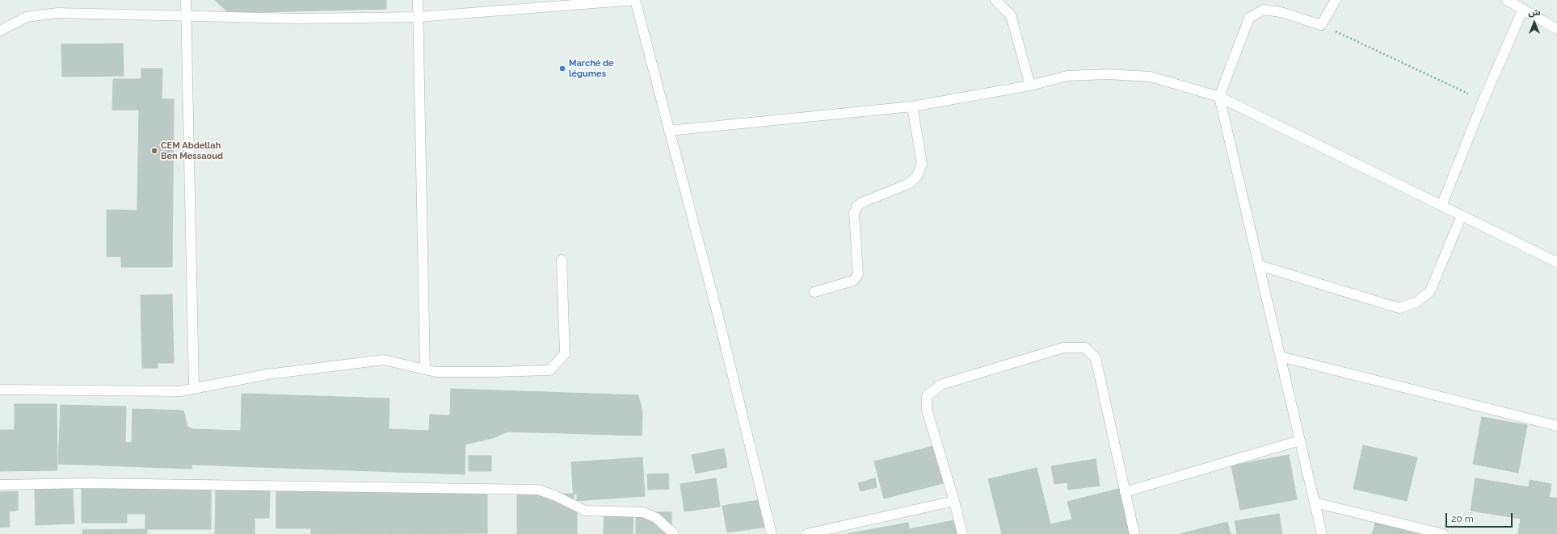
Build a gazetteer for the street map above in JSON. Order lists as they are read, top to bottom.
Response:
{
  "places": ["Marché de légumes", "CEM Abdellah Ben Messaoud"],
  "scale_bar": "20 m",
  "north": "top"
}
